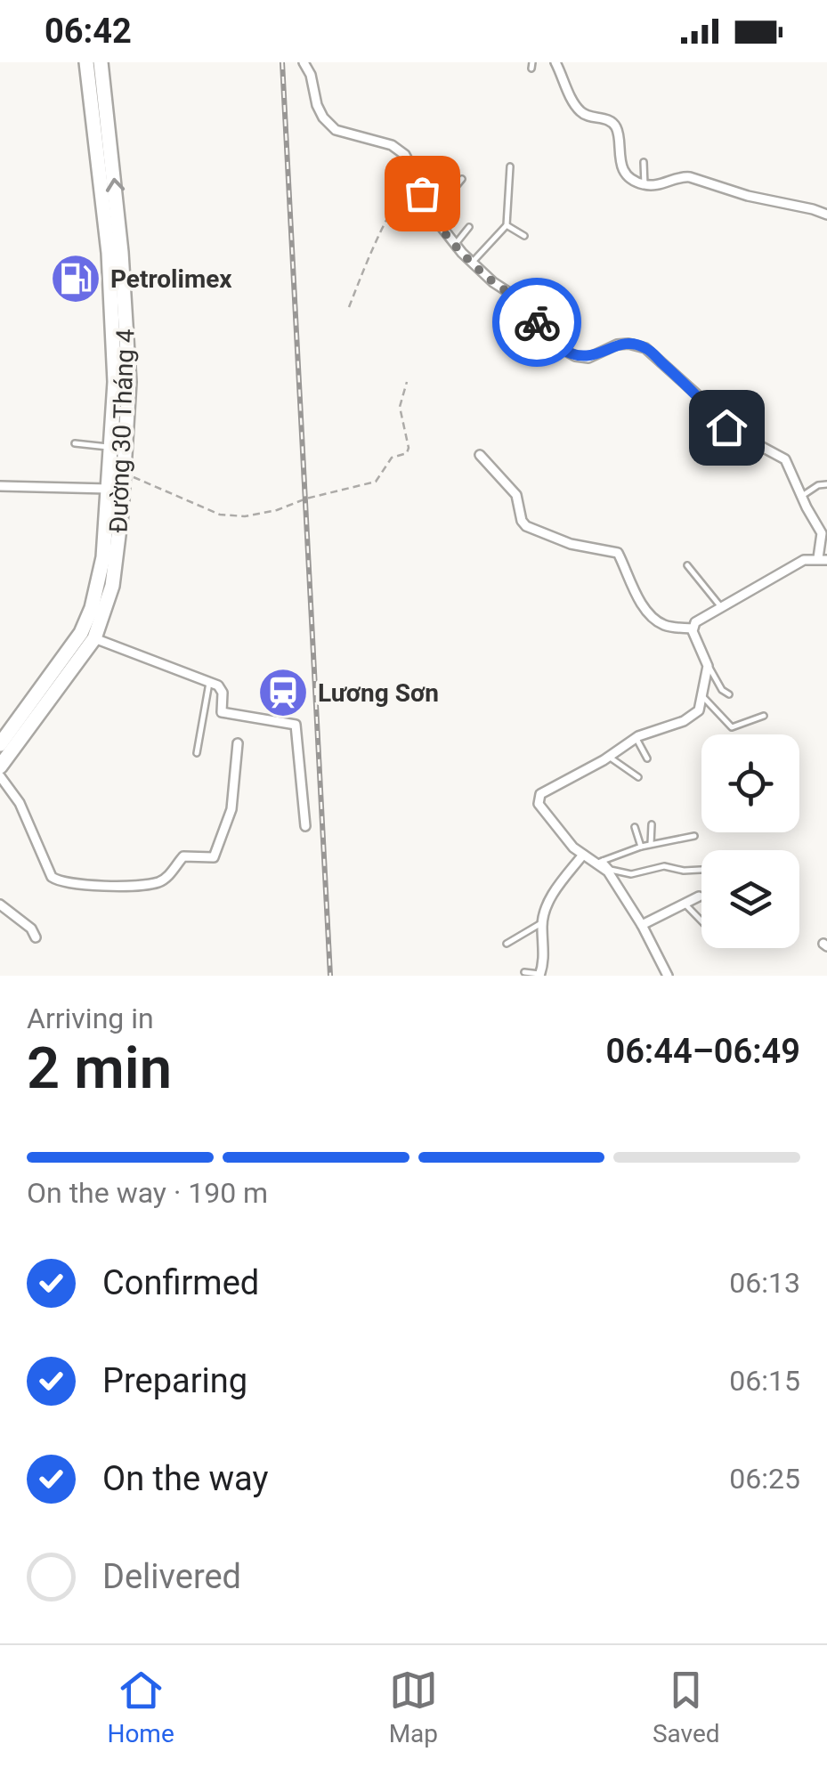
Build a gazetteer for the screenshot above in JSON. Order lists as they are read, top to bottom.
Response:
{
  "streets": {
    "highway": ["Đường 30 Tháng 4"]
  },
  "places": {
    "fuel station": ["Petrolimex"],
    "station": ["Lương Sơn"]
  },
  "page": {
    "status": "06:42",
    "heading": ["2 min", "Arriving in", "06:44–06:49"],
    "bar": "On the way · 190 m",
    "list": [
      ["Confirmed", "06:13"],
      ["Preparing", "06:15"],
      ["On the way", "06:25"],
      "Delivered"
    ],
    "tabs": ["Home", "Map", "Saved"]
  }
}
